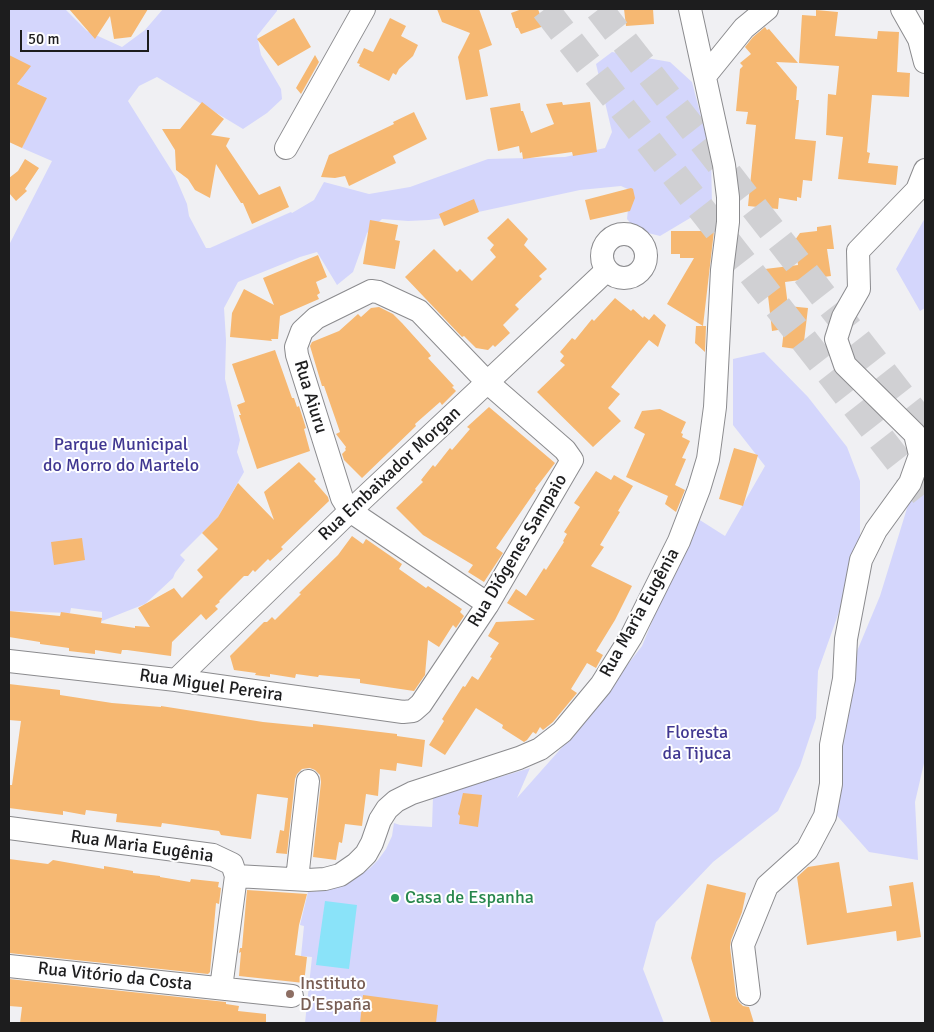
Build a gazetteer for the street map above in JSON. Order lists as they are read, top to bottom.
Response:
{
  "streets": {
    "street": [
      "Rua Aiuru",
      "Rua Embaixador Morgan",
      "Rua Diógenes Sampaio",
      "Rua Maria Eugênia",
      "Rua Miguel Pereira",
      "Rua Vitório da Costa"
    ]
  },
  "crossings": [
    ["Rua Aiuru", "Rua Embaixador Morgan"],
    ["Rua Aiuru", "Rua Diógenes Sampaio"],
    ["Rua Embaixador Morgan", "Rua Diógenes Sampaio"],
    ["Rua Embaixador Morgan", "Rua Miguel Pereira"],
    ["Rua Diógenes Sampaio", "Rua Miguel Pereira"]
  ],
  "parks": ["Parque Municipal do Morro do Martelo", "Floresta da Tijuca"],
  "places": ["Casa de Espanha", "Instituto D'España"],
  "scale_bar": "50 m"
}
